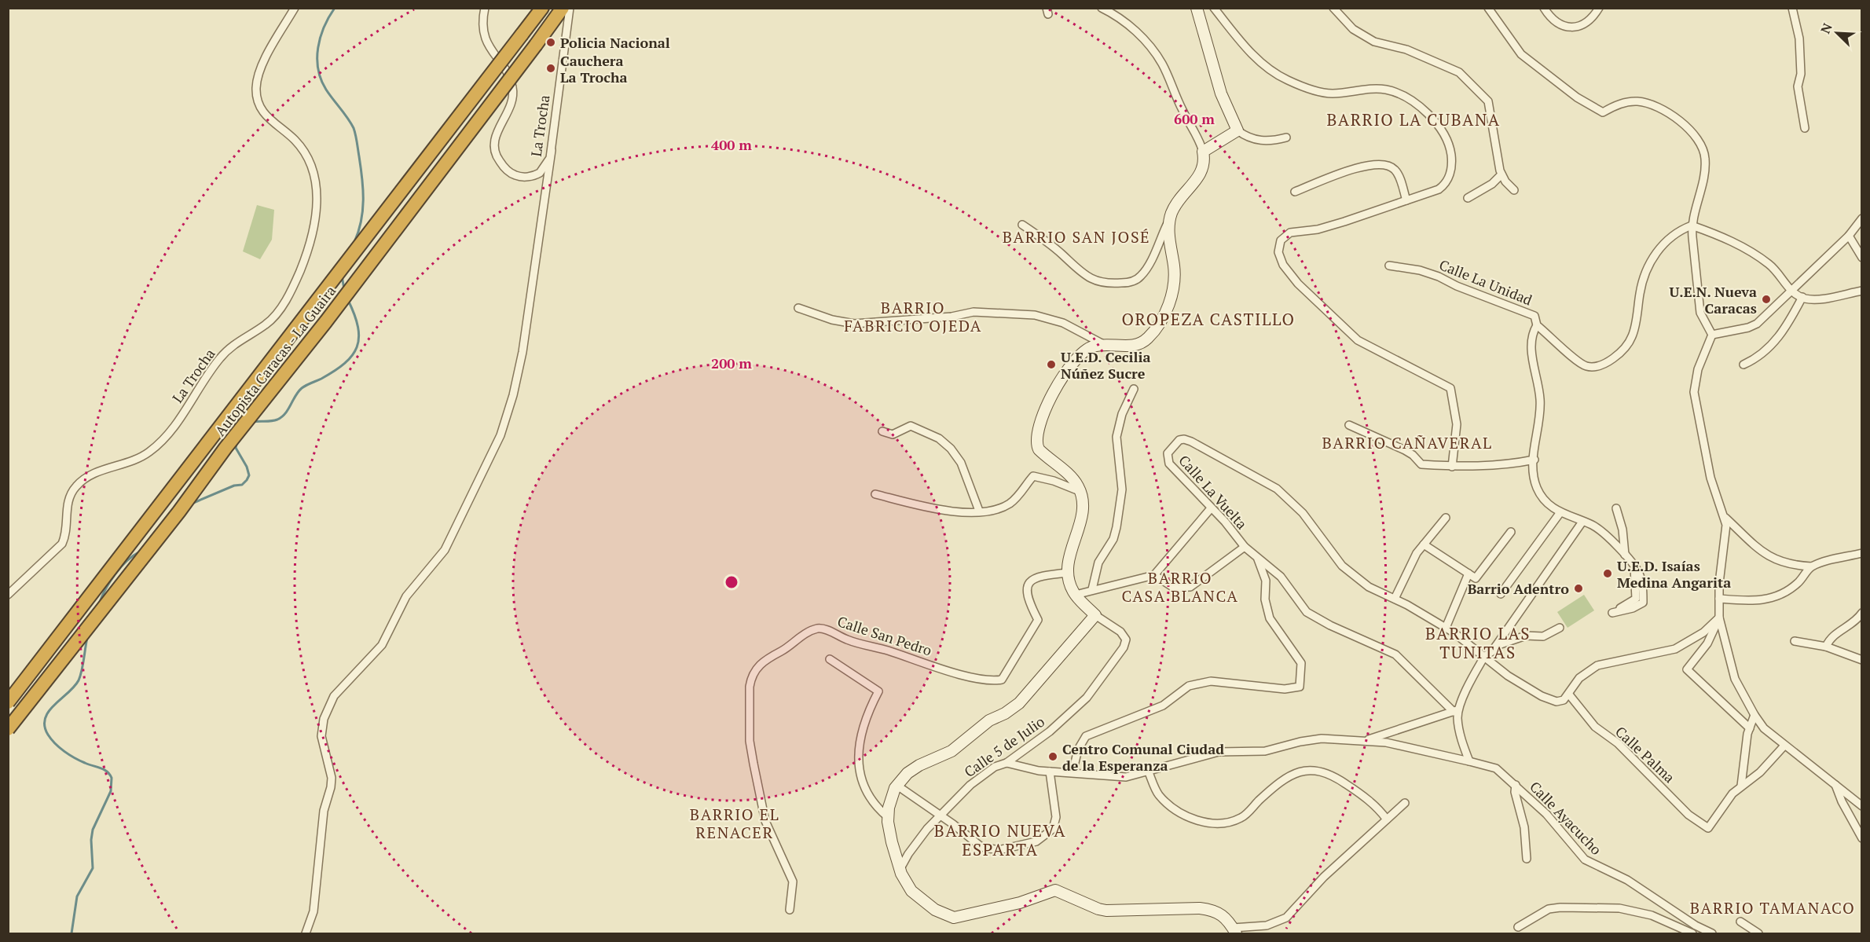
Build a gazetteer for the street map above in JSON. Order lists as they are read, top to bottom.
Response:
{
  "streets": {
    "highway": ["Autopista Caracas - La Guaira"],
    "street": [
      "La Trocha",
      "Calle La Unidad",
      "Calle La Vuelta",
      "Calle San Pedro",
      "Calle 5 de Julio",
      "Calle Palma",
      "Calle Ayacucho"
    ]
  },
  "districts": [
    "BARRIO LA CUBANA",
    "BARRIO SAN JOSÉ",
    "BARRIO FABRICIO OJEDA",
    "OROPEZA CASTILLO",
    "BARRIO CAÑAVERAL",
    "BARRIO CASA BLANCA",
    "BARRIO LAS TUNITAS",
    "BARRIO EL RENACER",
    "BARRIO NUEVA ESPARTA",
    "BARRIO TAMANACO"
  ],
  "places": [
    "Policia Nacional",
    "Cauchera La Trocha",
    "U.E.N. Nueva Caracas",
    "U.E.D. Cecilia Núñez Sucre",
    "U.E.D. Isaías Medina Angarita",
    "Barrio Adentro",
    "Centro Comunal Ciudad de la Esperanza"
  ],
  "north": "top left",
  "rings": ["600 m", "400 m", "200 m"]
}
